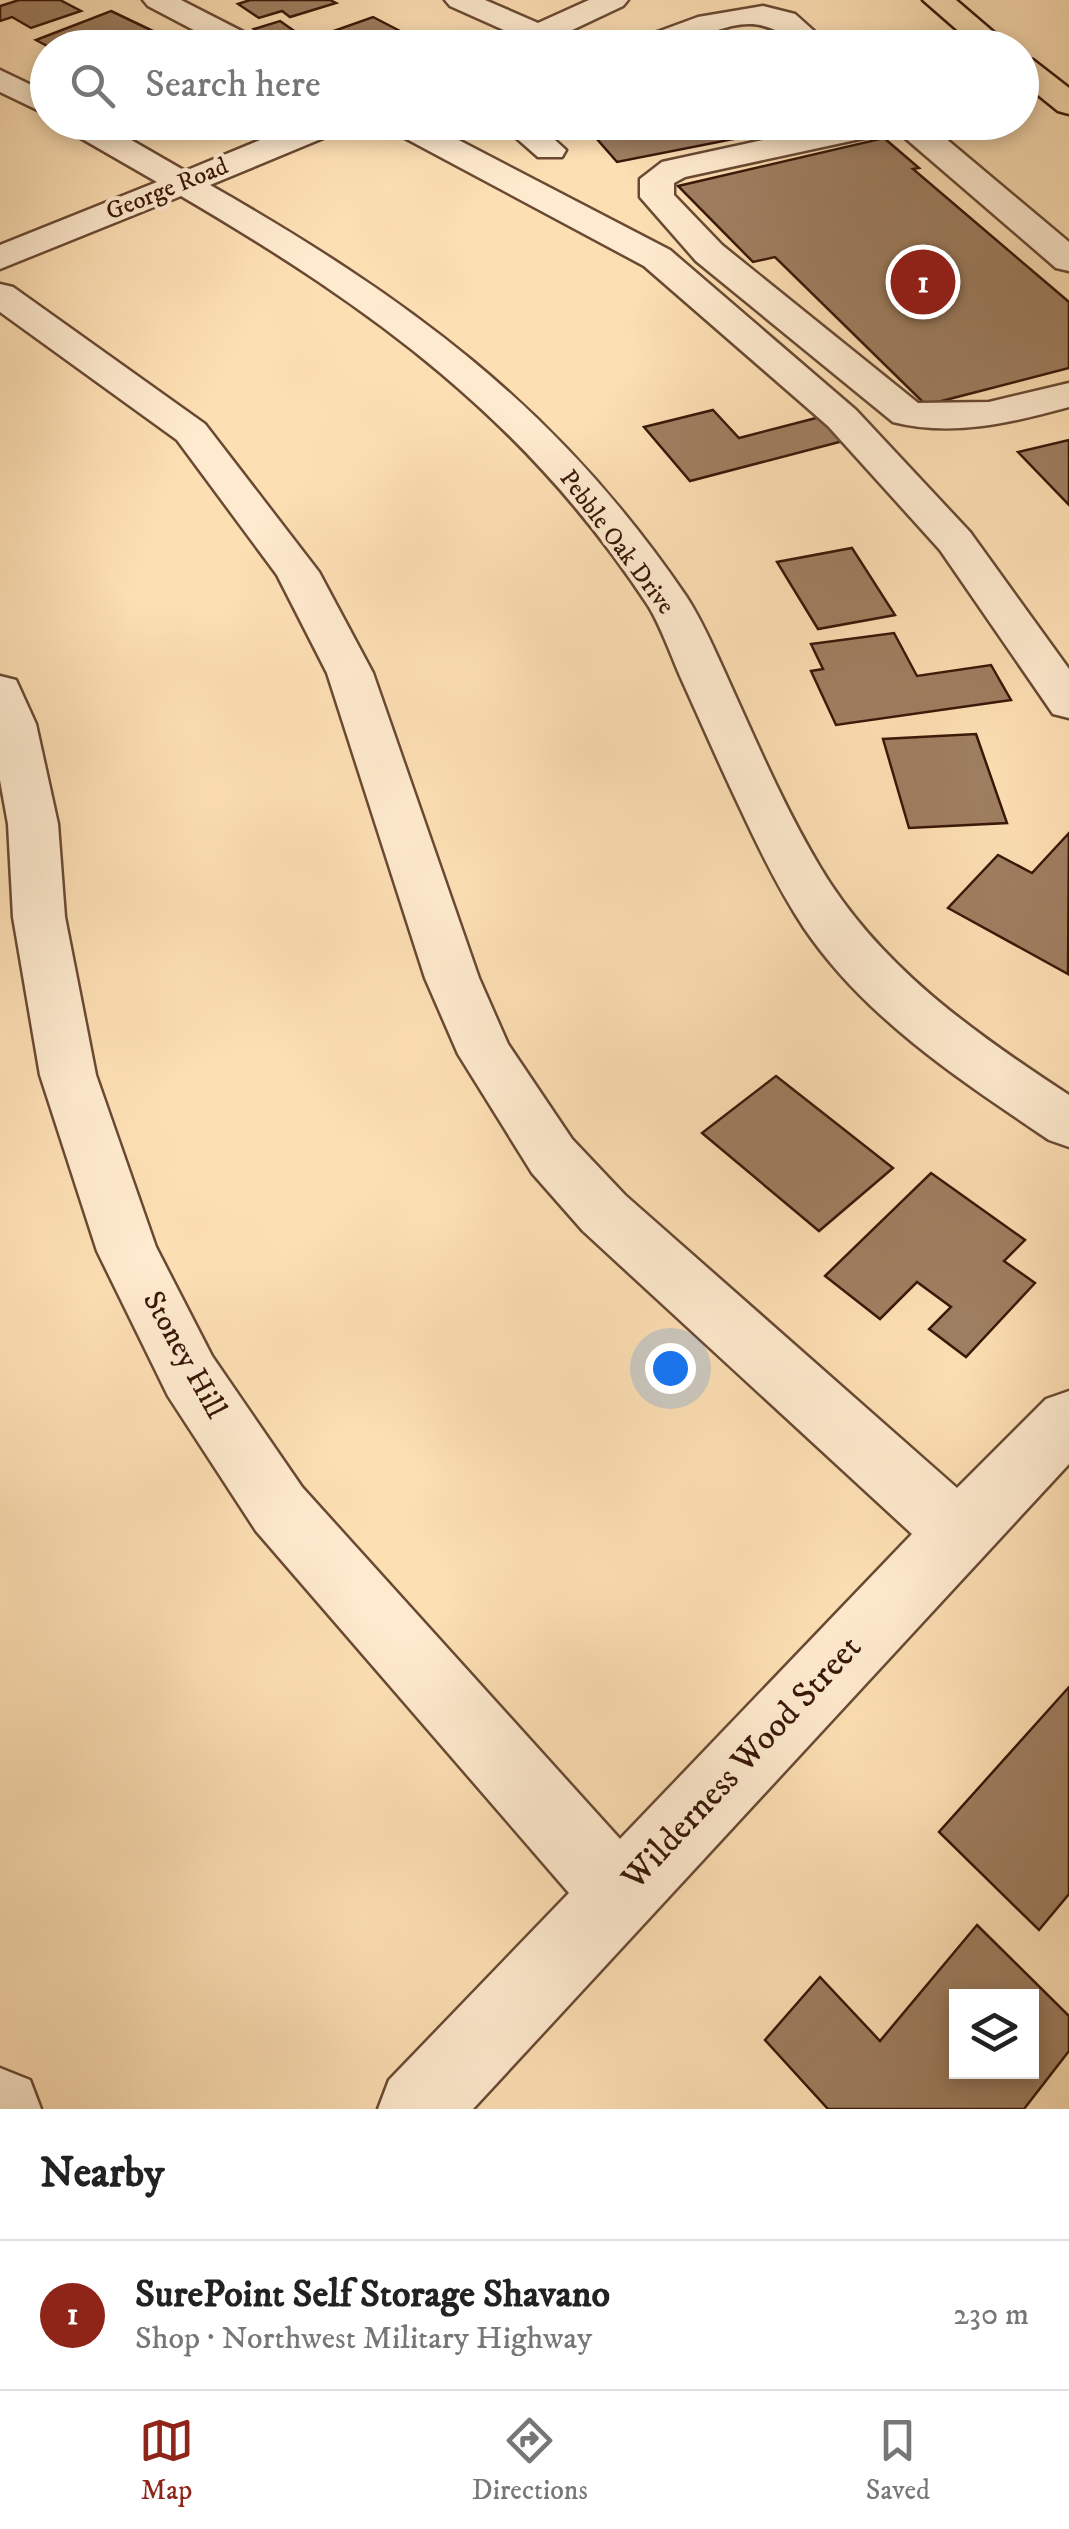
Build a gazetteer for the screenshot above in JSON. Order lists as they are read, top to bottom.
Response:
{
  "streets": {
    "street": [
      "George Road",
      "Pebble Oak Drive",
      "Stoney Hill",
      "Wilderness Wood Street"
    ]
  },
  "crossings": [
    ["George Road", "Pebble Oak Drive"],
    ["Stoney Hill", "Wilderness Wood Street"]
  ],
  "page": {
    "search": "Search here",
    "pins": "1",
    "heading": "Nearby",
    "list": [
      {
        "mark": "1",
        "name": "SurePoint Self Storage Shavano",
        "note": "Shop · Northwest Military Highway",
        "value": "230 m"
      }
    ],
    "nav": ["Map", "Directions", "Saved"]
  }
}
